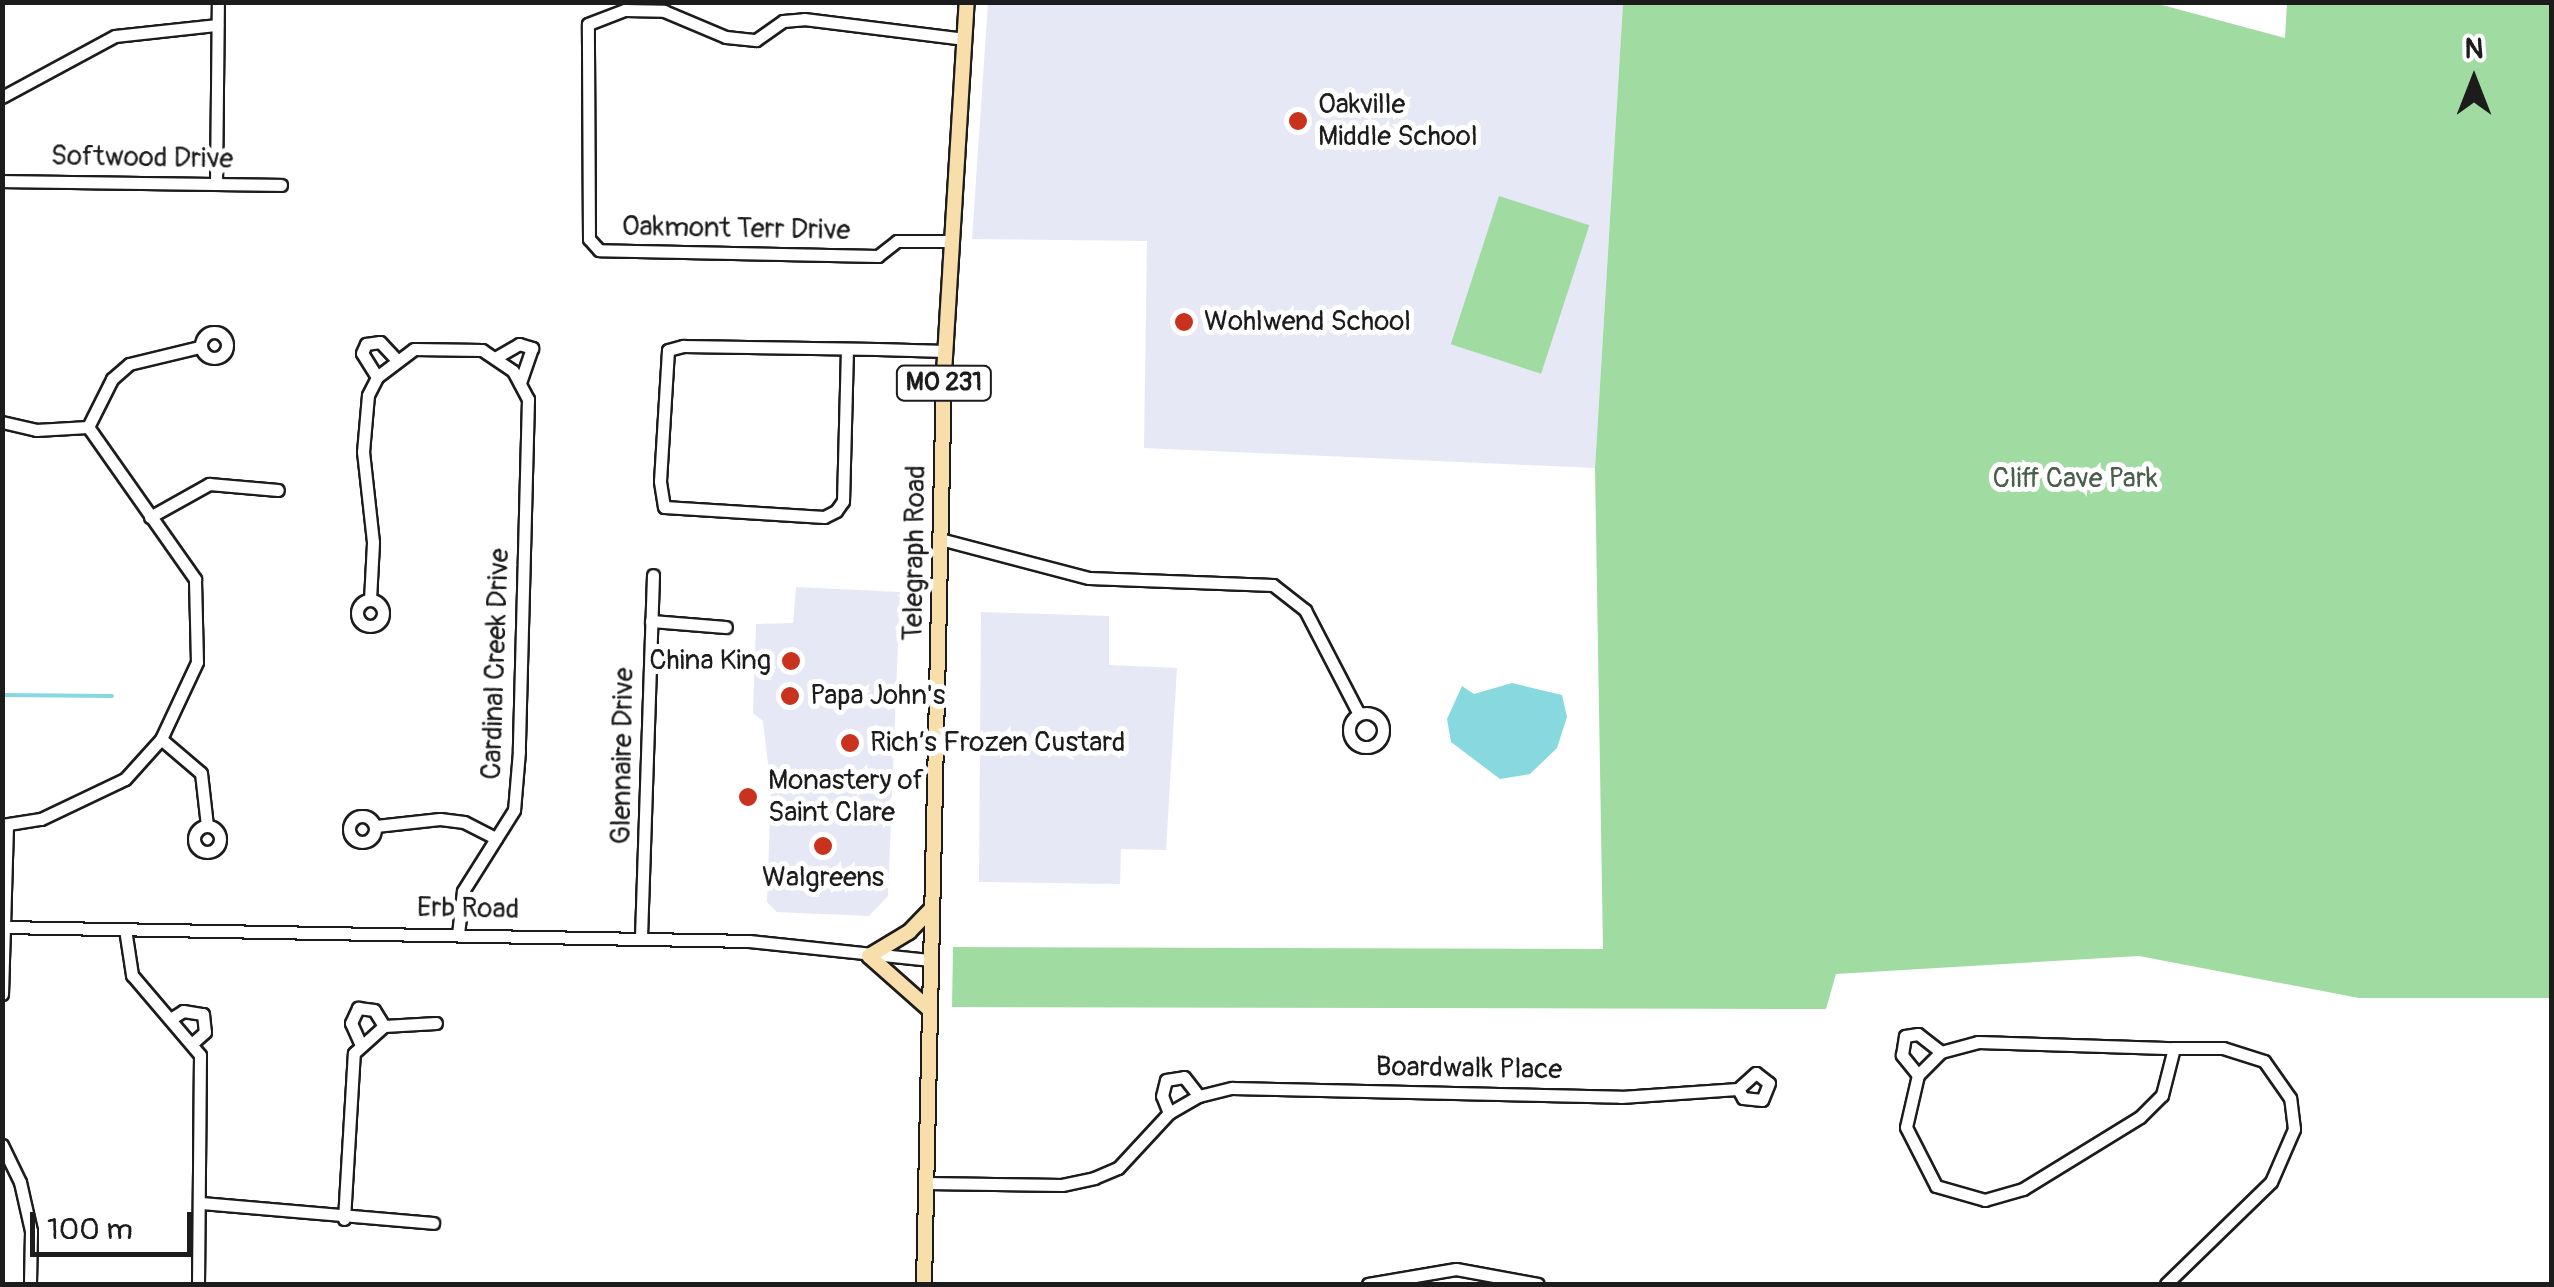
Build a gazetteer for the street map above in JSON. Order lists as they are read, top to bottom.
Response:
{
  "streets": {
    "main road": ["MO 231", "Telegraph Road"],
    "street": [
      "Softwood Drive",
      "Oakmont Terr Drive",
      "Cardinal Creek Drive",
      "Glennaire Drive",
      "Erb Road",
      "Boardwalk Place"
    ]
  },
  "crossings": [
    ["Oakmont Terr Drive", "Telegraph Road"],
    ["Telegraph Road", "Erb Road"],
    ["Telegraph Road", "Boardwalk Place"],
    ["Cardinal Creek Drive", "Erb Road"],
    ["Glennaire Drive", "Erb Road"]
  ],
  "parks": ["Cliff Cave Park"],
  "places": [
    "Oakville Middle School",
    "Wohlwend School",
    "China King",
    "Papa John's",
    "Rich’s Frozen Custard",
    "Monastery of Saint Clare",
    "Walgreens"
  ],
  "scale_bar": "100 m",
  "north": "top"
}
